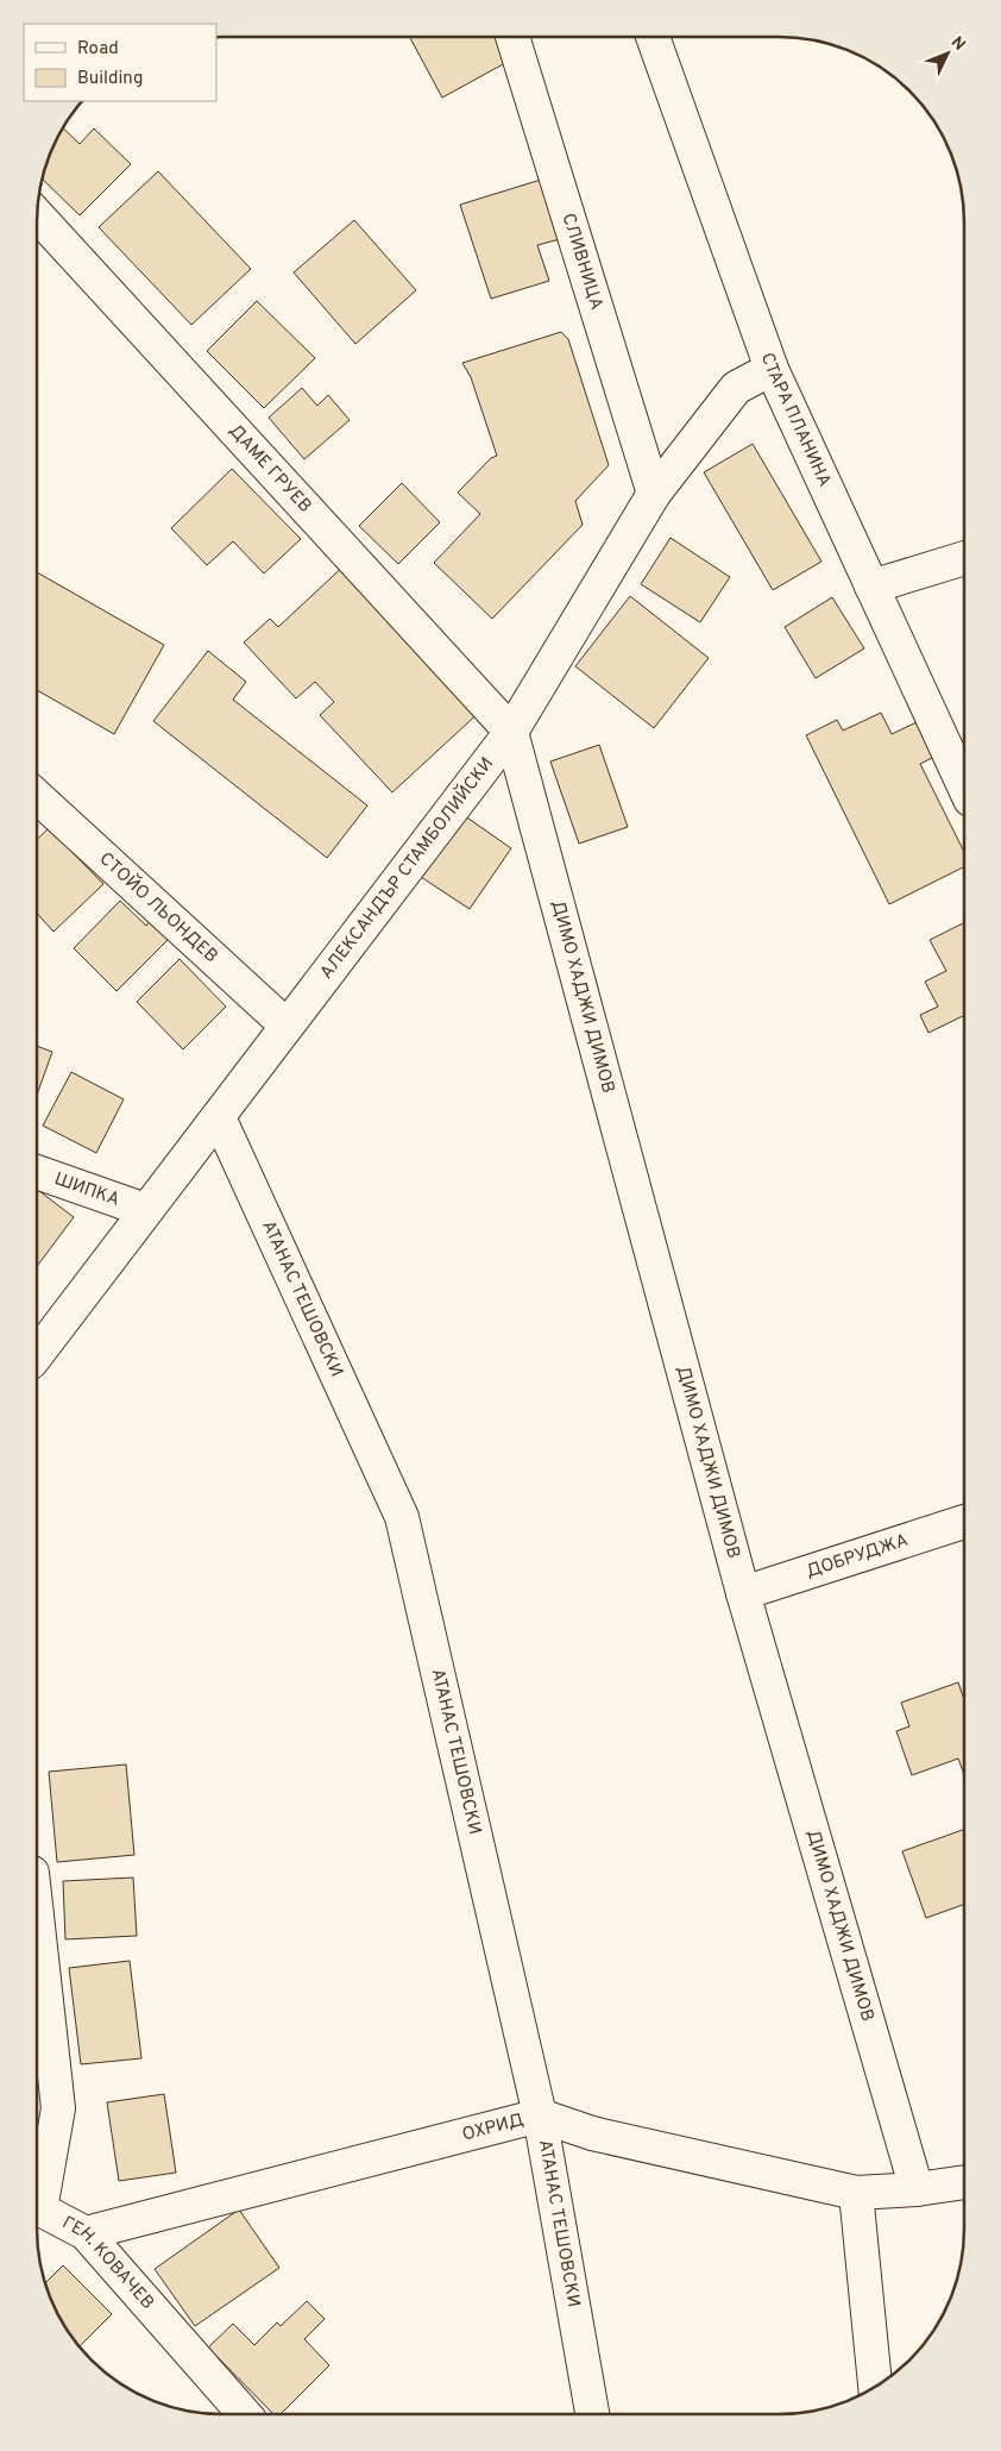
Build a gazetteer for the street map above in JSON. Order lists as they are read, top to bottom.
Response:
{
  "streets": {
    "street": [
      "СЛИВНИЦА",
      "СТАРА ПЛАНИНА",
      "ДАМЕ ГРУЕВ",
      "АЛЕКСАНДЪР СТАМБОЛИЙСКИ",
      "СТОЙО ЛЬОНДЕВ",
      "ДИМО ХАДЖИ ДИМОВ",
      "ШИПКА",
      "АТАНАС ТЕШОВСКИ",
      "ДОБРУДЖА",
      "ОХРИД",
      "ГЕН. КОВАЧЕВ"
    ]
  },
  "crossings": [
    ["СЛИВНИЦА", "АЛЕКСАНДЪР СТАМБОЛИЙСКИ"],
    ["СТАРА ПЛАНИНА", "АЛЕКСАНДЪР СТАМБОЛИЙСКИ"],
    ["ДАМЕ ГРУЕВ", "АЛЕКСАНДЪР СТАМБОЛИЙСКИ"],
    ["ДАМЕ ГРУЕВ", "ДИМО ХАДЖИ ДИМОВ"],
    ["АЛЕКСАНДЪР СТАМБОЛИЙСКИ", "СТОЙО ЛЬОНДЕВ"],
    ["АЛЕКСАНДЪР СТАМБОЛИЙСКИ", "ДИМО ХАДЖИ ДИМОВ"],
    ["АЛЕКСАНДЪР СТАМБОЛИЙСКИ", "ШИПКА"],
    ["АЛЕКСАНДЪР СТАМБОЛИЙСКИ", "АТАНАС ТЕШОВСКИ"],
    ["ДИМО ХАДЖИ ДИМОВ", "ДОБРУДЖА"],
    ["ДИМО ХАДЖИ ДИМОВ", "ОХРИД"],
    ["АТАНАС ТЕШОВСКИ", "ОХРИД"],
    ["ОХРИД", "ГЕН. КОВАЧЕВ"]
  ],
  "legend": ["Road", "Building"],
  "north": "top right"
}
